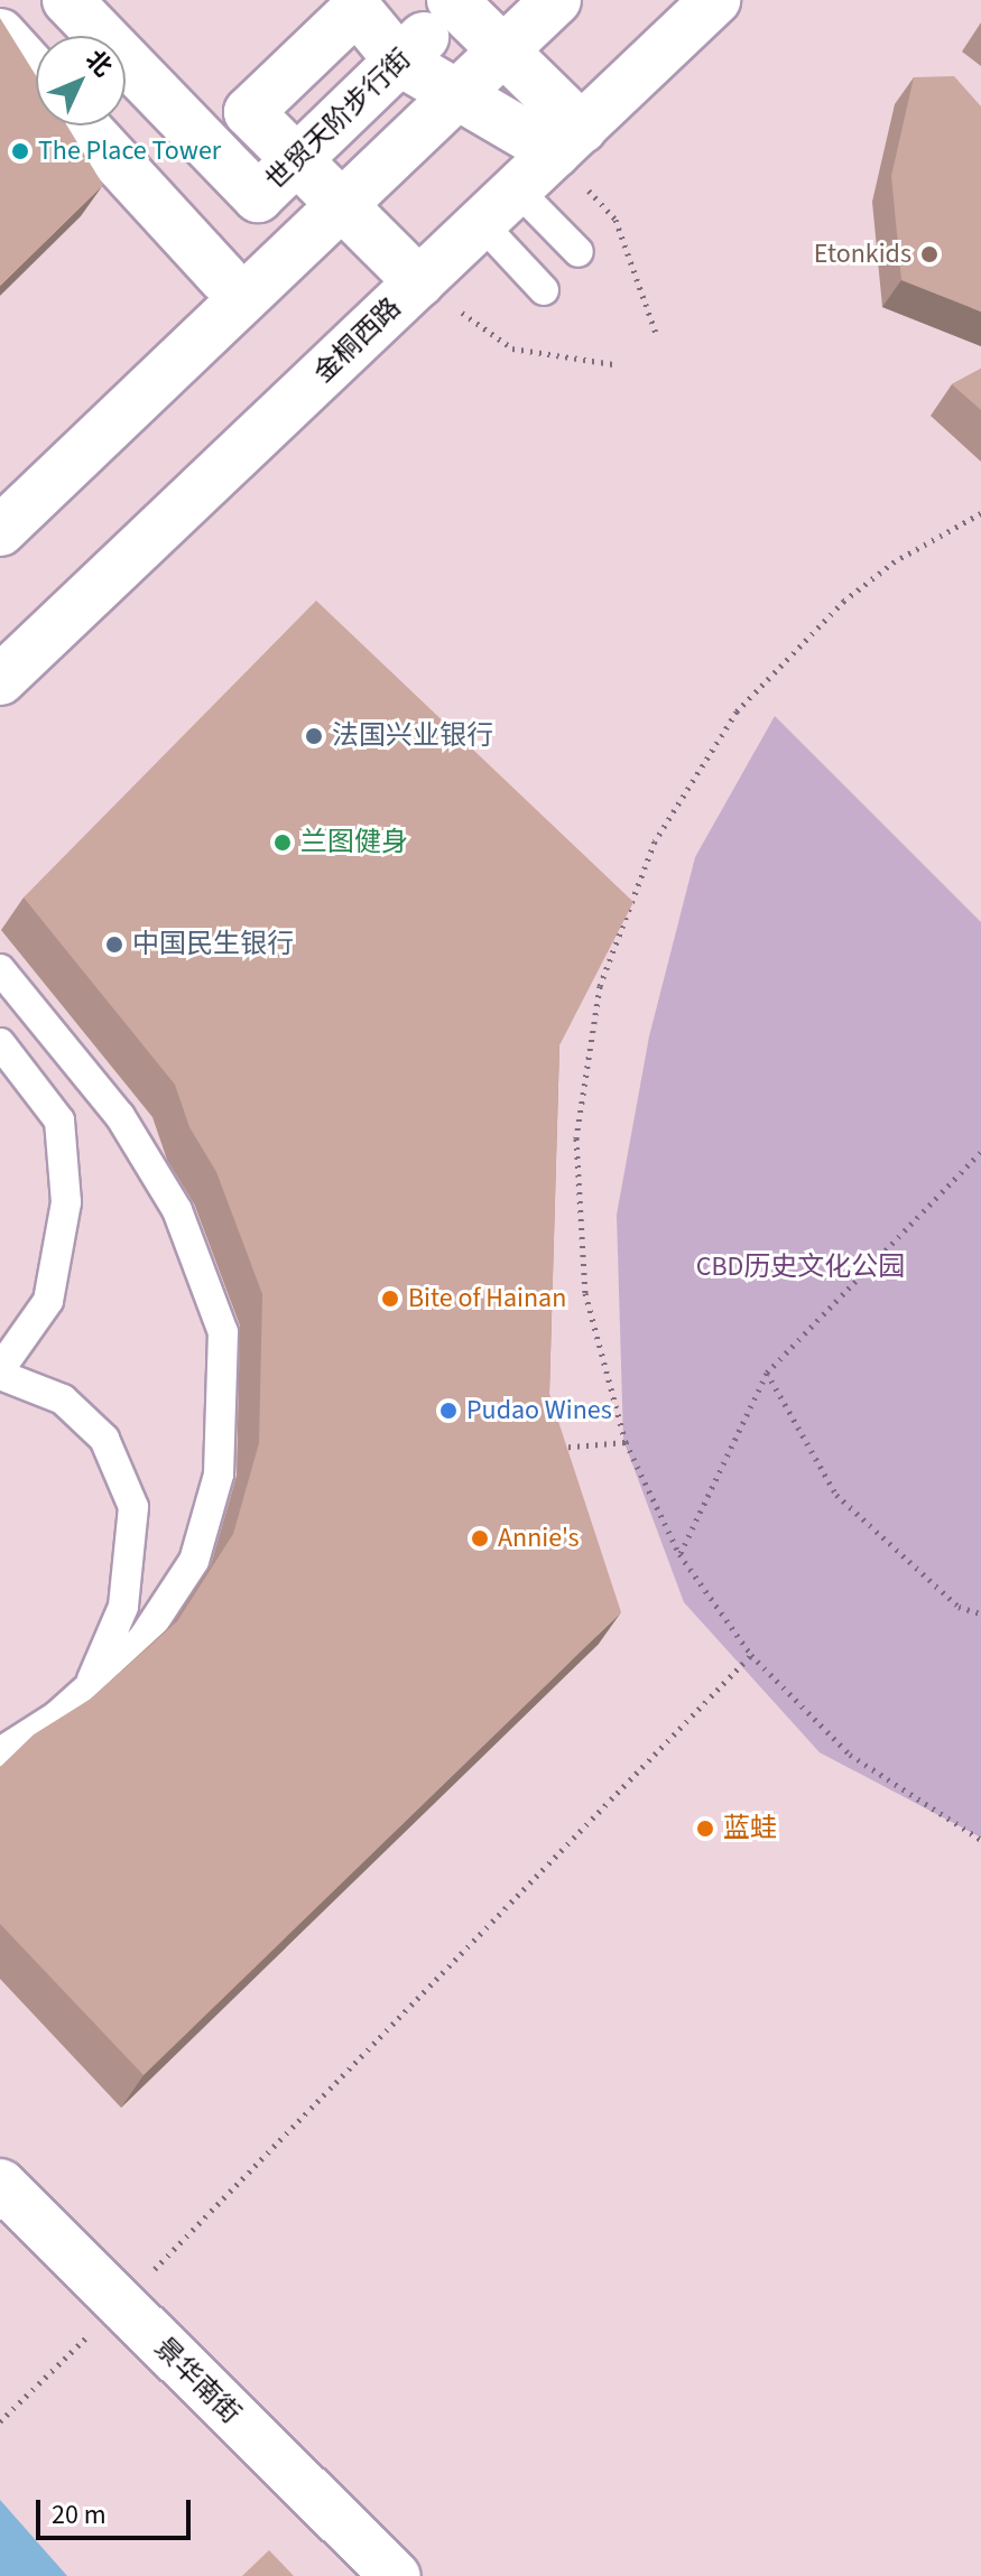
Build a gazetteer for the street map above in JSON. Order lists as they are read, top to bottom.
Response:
{
  "streets": {
    "street": ["世贸天阶步行街", "金桐西路", "景华南街"]
  },
  "parks": ["CBD历史文化公园"],
  "places": [
    "The Place Tower",
    "Etonkids",
    "法国兴业银行",
    "兰图健身",
    "中国民生银行",
    "Bite of Hainan",
    "Pudao Wines",
    "Annie's",
    "蓝蛙"
  ],
  "scale_bar": "20 m",
  "north": "top right"
}
